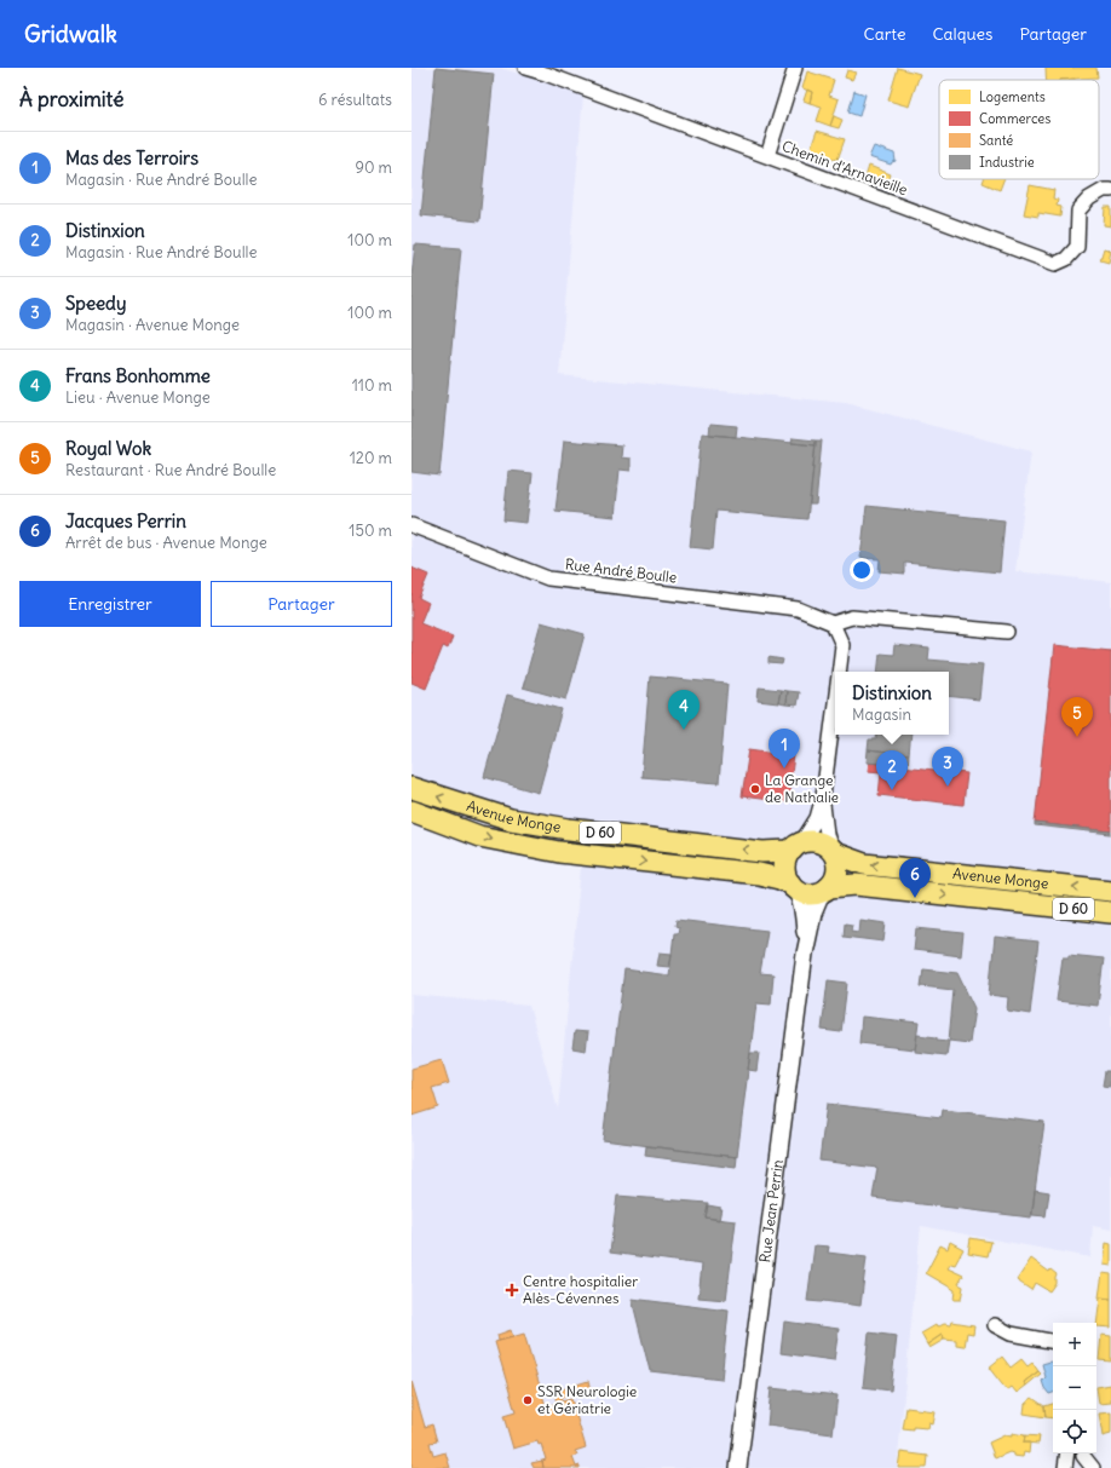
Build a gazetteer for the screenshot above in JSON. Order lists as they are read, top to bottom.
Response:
{
  "streets": {
    "main road": ["Avenue Monge", "D 60"],
    "street": ["Chemin d'Arnavieille", "Rue André Boulle", "Rue Jean Perrin"]
  },
  "crossings": [
    ["Avenue Monge", "Rue Jean Perrin"]
  ],
  "places": {
    "other": ["La Grange de Nathalie", "SSR Neurologie et Gériatrie"],
    "health": ["Centre hospitalier Alès-Cévennes"]
  },
  "legend": [
    "Logements",
    "Commerces",
    "Santé",
    "Industrie"
  ],
  "page": {
    "header": "Gridwalk",
    "nav": ["Carte", "Calques", "Partager"],
    "heading": ["À proximité", "6 résultats"],
    "list": [
      {
        "mark": "1",
        "name": "Mas des Terroirs",
        "note": "Magasin · Rue André Boulle",
        "value": "90 m"
      },
      {
        "mark": "2",
        "name": "Distinxion",
        "note": "Magasin · Rue André Boulle",
        "value": "100 m"
      },
      {
        "mark": "3",
        "name": "Speedy",
        "note": "Magasin · Avenue Monge",
        "value": "100 m"
      },
      {
        "mark": "4",
        "name": "Frans Bonhomme",
        "note": "Lieu · Avenue Monge",
        "value": "110 m"
      },
      {
        "mark": "5",
        "name": "Royal Wok",
        "note": "Restaurant · Rue André Boulle",
        "value": "120 m"
      },
      {
        "mark": "6",
        "name": "Jacques Perrin",
        "note": "Arrêt de bus · Avenue Monge",
        "value": "150 m"
      }
    ],
    "buttons": ["Enregistrer", "Partager"],
    "popup": ["Distinxion", "Magasin"],
    "pins": [
      "4",
      "5",
      "1",
      "3",
      "2",
      "6"
    ],
    "map_buttons": ["+", "−"]
  }
}
